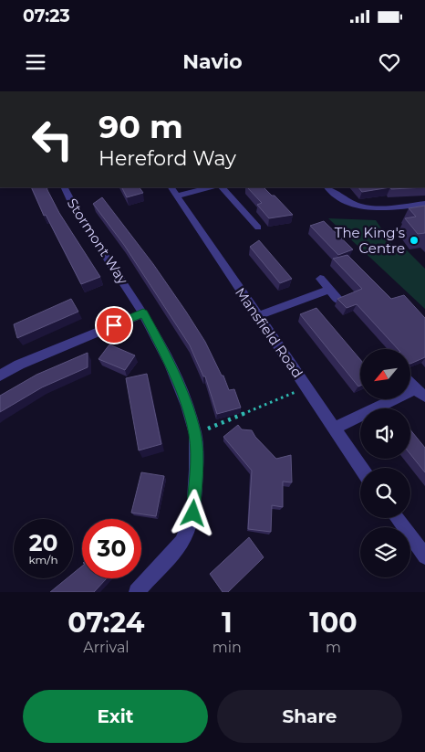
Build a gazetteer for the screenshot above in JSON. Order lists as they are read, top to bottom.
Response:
{
  "streets": {
    "street": ["Stormont Way", "Mansfield Road"]
  },
  "places": ["The King's Centre"],
  "north": "bottom left",
  "page": {
    "status": "07:23",
    "header": "Navio",
    "turn": ["90 m", "Hereford Way"],
    "speed": "20 km/h",
    "limit": "30",
    "eta": [
      "07:24",
      "Arrival",
      "1",
      "min",
      "100",
      "m"
    ],
    "buttons": ["Exit", "Share"]
  }
}
